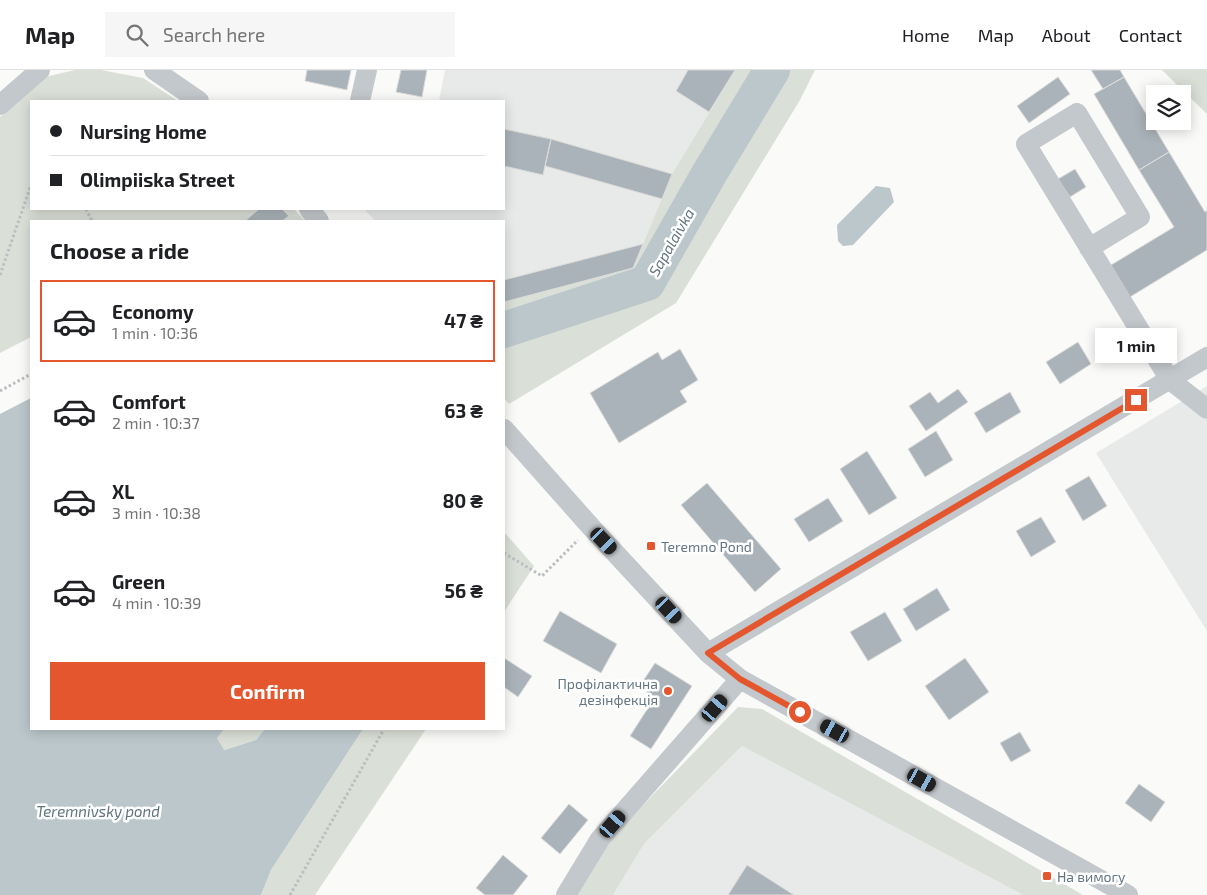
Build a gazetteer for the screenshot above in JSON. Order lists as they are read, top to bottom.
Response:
{
  "water": ["Sapalaivka", "Teremnivsky pond"],
  "places": {
    "transit": ["Teremno Pond", "На вимогу"],
    "other": ["Профілактична дезінфекція"]
  },
  "page": {
    "header": "Map",
    "search": "Search here",
    "nav": [
      "Home",
      "Map",
      "About",
      "Contact"
    ],
    "banner": ["Nursing Home", "Olimpiiska Street"],
    "heading": "Choose a ride",
    "list": [
      {
        "name": "Economy",
        "note": "1 min · 10:36",
        "value": "47 ₴"
      },
      {
        "name": "Comfort",
        "note": "2 min · 10:37",
        "value": "63 ₴"
      },
      {
        "name": "XL",
        "note": "3 min · 10:38",
        "value": "80 ₴"
      },
      {
        "name": "Green",
        "note": "4 min · 10:39",
        "value": "56 ₴"
      }
    ],
    "bubble": "1 min",
    "buttons": "Confirm"
  }
}
